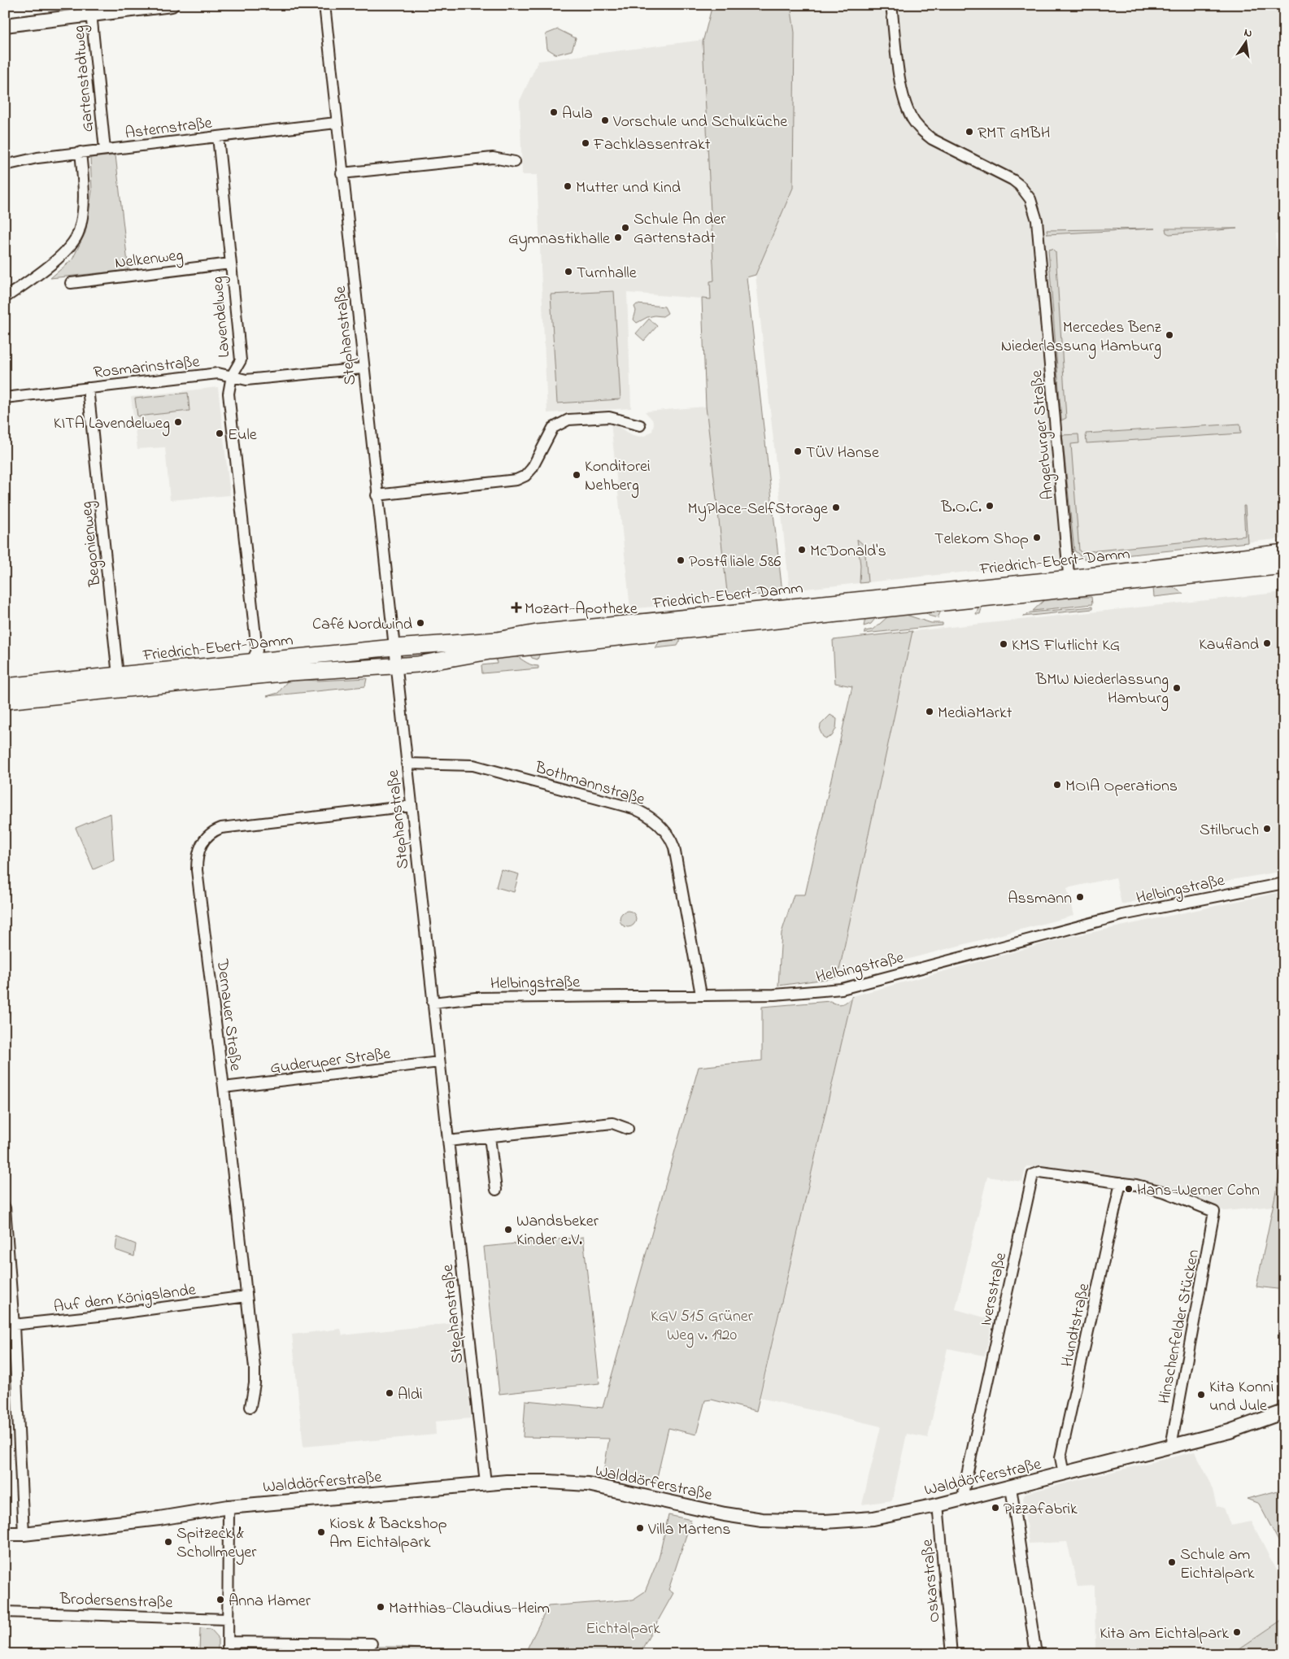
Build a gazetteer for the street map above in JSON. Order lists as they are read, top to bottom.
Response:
{
  "streets": {
    "main road": ["Friedrich-Ebert-Damm"],
    "street": [
      "Gartenstadtweg",
      "Asternstraße",
      "Nelkenweg",
      "Lavendelweg",
      "Stephanstraße",
      "Rosmarinstraße",
      "Angerburger Straße",
      "Begonienweg",
      "Bothmannstraße",
      "Helbingstraße",
      "Dernauer Straße",
      "Guderuper Straße",
      "Iversstraße",
      "Auf dem Königslande",
      "Hundtstraße",
      "Hinschenfelder Stücken",
      "Walddörferstraße",
      "Oskarstraße",
      "Brodersenstraße"
    ]
  },
  "crossings": [
    ["Gartenstadtweg", "Asternstraße"],
    ["Asternstraße", "Lavendelweg"],
    ["Asternstraße", "Stephanstraße"],
    ["Nelkenweg", "Lavendelweg"],
    ["Lavendelweg", "Rosmarinstraße"],
    ["Lavendelweg", "Friedrich-Ebert-Damm"],
    ["Stephanstraße", "Rosmarinstraße"],
    ["Stephanstraße", "Friedrich-Ebert-Damm"],
    ["Stephanstraße", "Bothmannstraße"],
    ["Stephanstraße", "Helbingstraße"],
    ["Stephanstraße", "Dernauer Straße"],
    ["Stephanstraße", "Guderuper Straße"],
    ["Stephanstraße", "Walddörferstraße"],
    ["Rosmarinstraße", "Begonienweg"],
    ["Angerburger Straße", "Friedrich-Ebert-Damm"],
    ["Begonienweg", "Friedrich-Ebert-Damm"],
    ["Bothmannstraße", "Helbingstraße"],
    ["Dernauer Straße", "Guderuper Straße"],
    ["Dernauer Straße", "Auf dem Königslande"],
    ["Iversstraße", "Hundtstraße"],
    ["Iversstraße", "Hinschenfelder Stücken"],
    ["Iversstraße", "Walddörferstraße"],
    ["Hundtstraße", "Hinschenfelder Stücken"],
    ["Hundtstraße", "Walddörferstraße"],
    ["Hinschenfelder Stücken", "Walddörferstraße"],
    ["Walddörferstraße", "Oskarstraße"]
  ],
  "parks": ["KGV 515 Grüner Weg v. 1920", "Eichtalpark"],
  "places": {
    "other": [
      "Aula",
      "Vorschule und Schulküche",
      "RMT GMBH",
      "Fachklassentrakt",
      "Mutter und Kind",
      "Schule An der Gartenstadt",
      "Gymnastikhalle",
      "Turnhalle",
      "Mercedes Benz Niederlassung Hamburg",
      "KITA Lavendelweg",
      "Eule",
      "TÜV Hanse",
      "Konditorei Nehberg",
      "B.O.C.",
      "MyPlace-SelfStorage",
      "Telekom Shop",
      "McDonald's",
      "Postfiliale 586",
      "Café Nordwind",
      "Kaufland",
      "KMS Flutlicht KG",
      "BMW Niederlassung Hamburg",
      "MediaMarkt",
      "MOIA Operations",
      "Stilbruch",
      "Assmann",
      "Hans-Werner Cohn",
      "Wandsbeker Kinder e.V.",
      "Aldi",
      "Kita Konni und Jule",
      "Pizzafabrik",
      "Villa Martens",
      "Kiosk & Backshop Am Eichtalpark",
      "Spitzeck & Schollmeyer",
      "Schule am Eichtalpark",
      "Anna Hamer",
      "Matthias-Claudius-Heim",
      "Kita am Eichtalpark"
    ],
    "health": ["Mozart-Apotheke"]
  },
  "north": "top"
}
